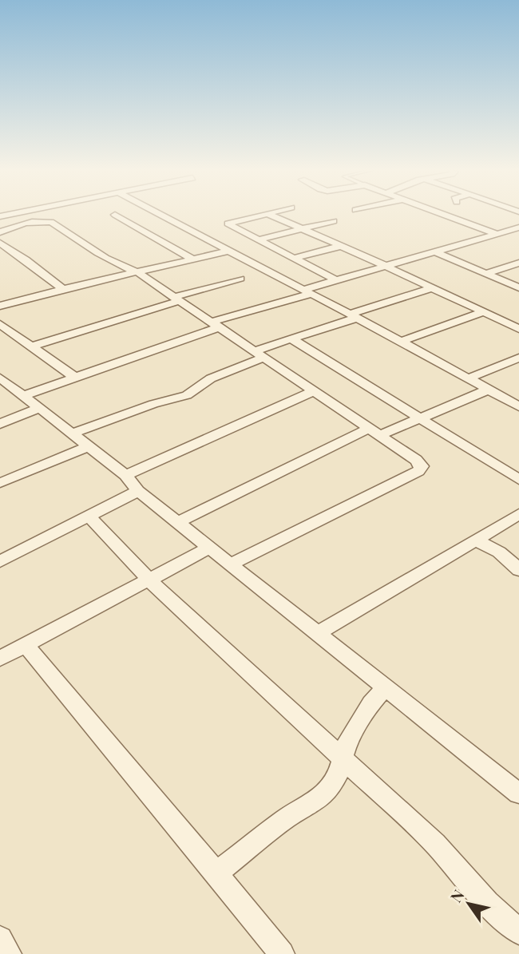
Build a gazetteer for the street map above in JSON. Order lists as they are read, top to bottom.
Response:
{
  "north": "top left"
}
